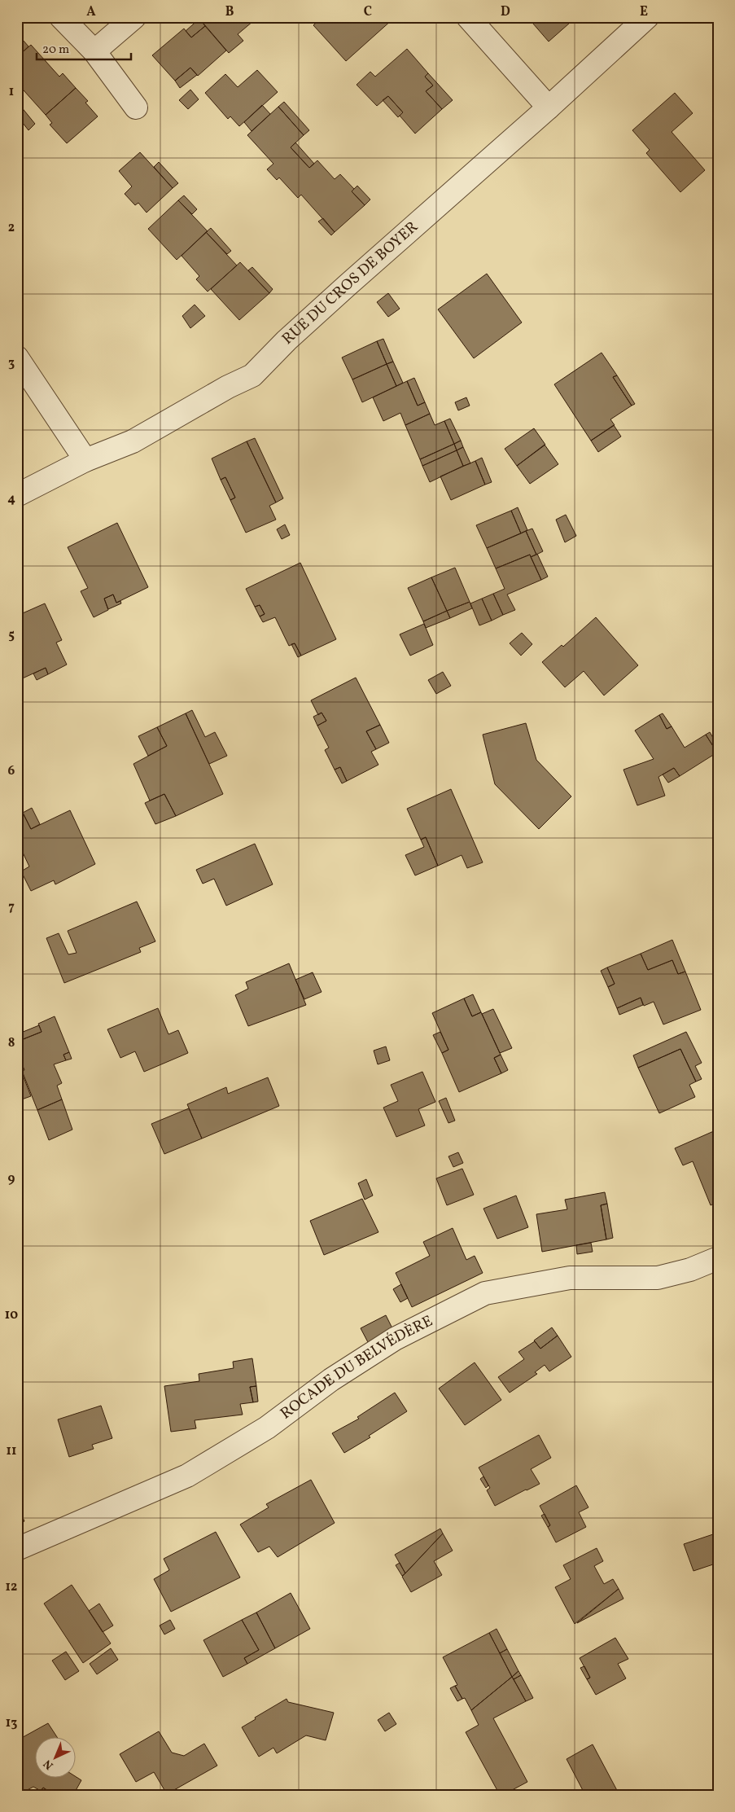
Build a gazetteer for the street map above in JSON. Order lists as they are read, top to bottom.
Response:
{
  "streets": {
    "street": ["RUE DU CROS DE BOYER", "ROCADE DU BELVÉDÈRE"]
  },
  "scale_bar": "20 m",
  "north": "bottom left",
  "grid": {
    "columns": [
      "A",
      "B",
      "C",
      "D",
      "E"
    ],
    "rows": [
      "1",
      "2",
      "3",
      "4",
      "5",
      "6",
      "7",
      "8",
      "9",
      "10",
      "11",
      "12",
      "13"
    ]
  }
}
